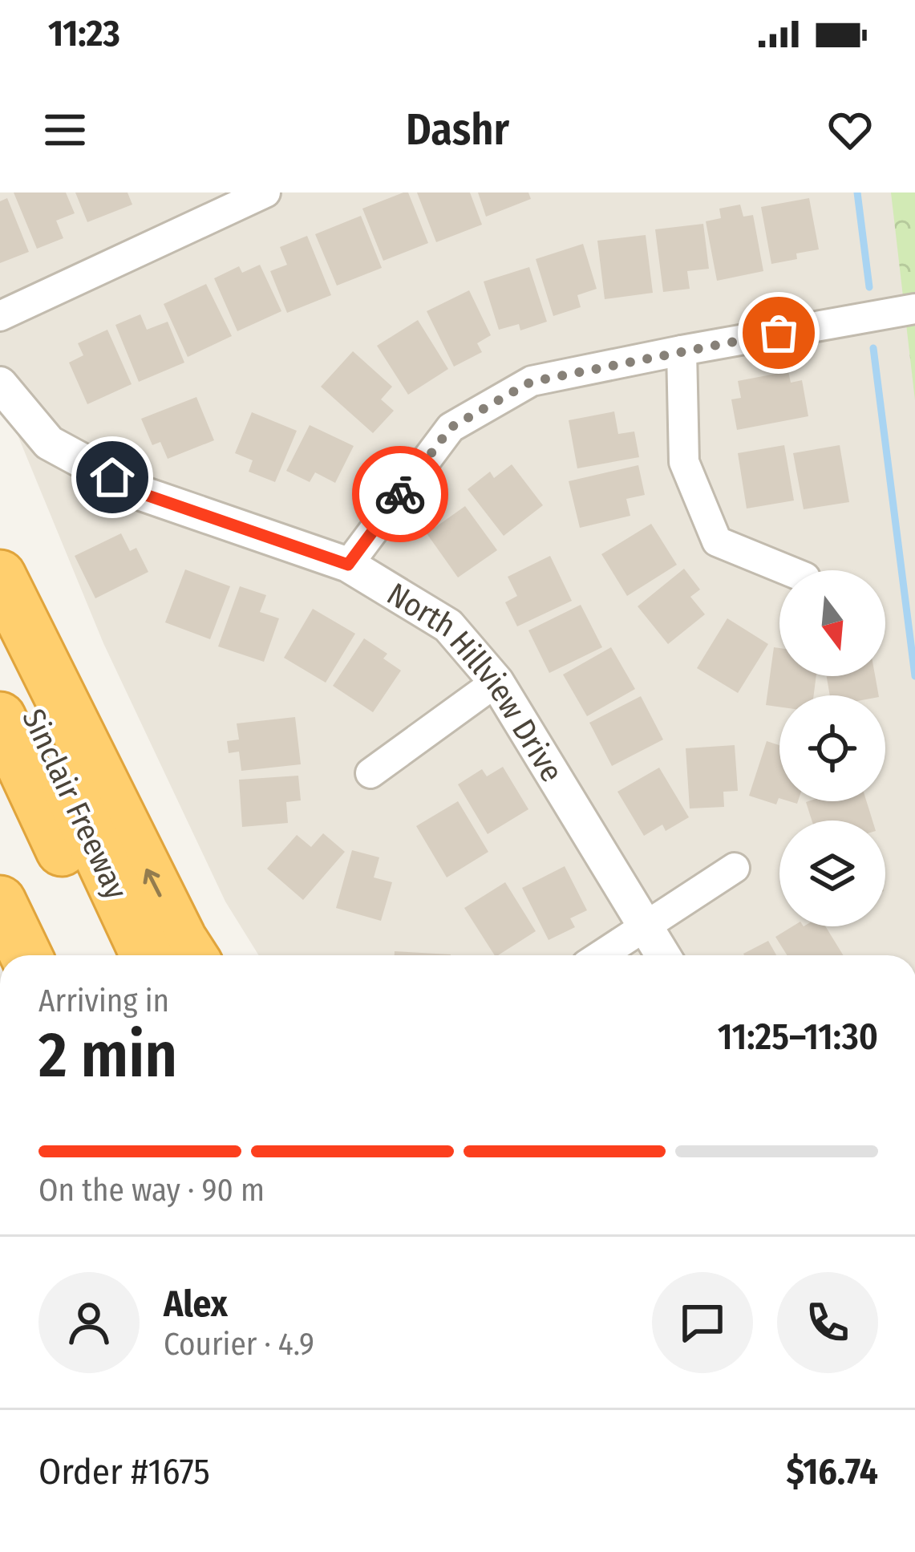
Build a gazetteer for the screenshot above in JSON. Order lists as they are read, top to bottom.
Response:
{
  "streets": {
    "highway": ["Sinclair Freeway"],
    "street": ["North Hillview Drive"]
  },
  "north": "bottom",
  "page": {
    "status": "11:23",
    "header": "Dashr",
    "heading": ["2 min", "Arriving in", "11:25–11:30"],
    "panel": [
      "Alex",
      "Courier · 4.9",
      "Order #1675",
      "$16.74"
    ],
    "bar": "On the way · 90 m"
  }
}
